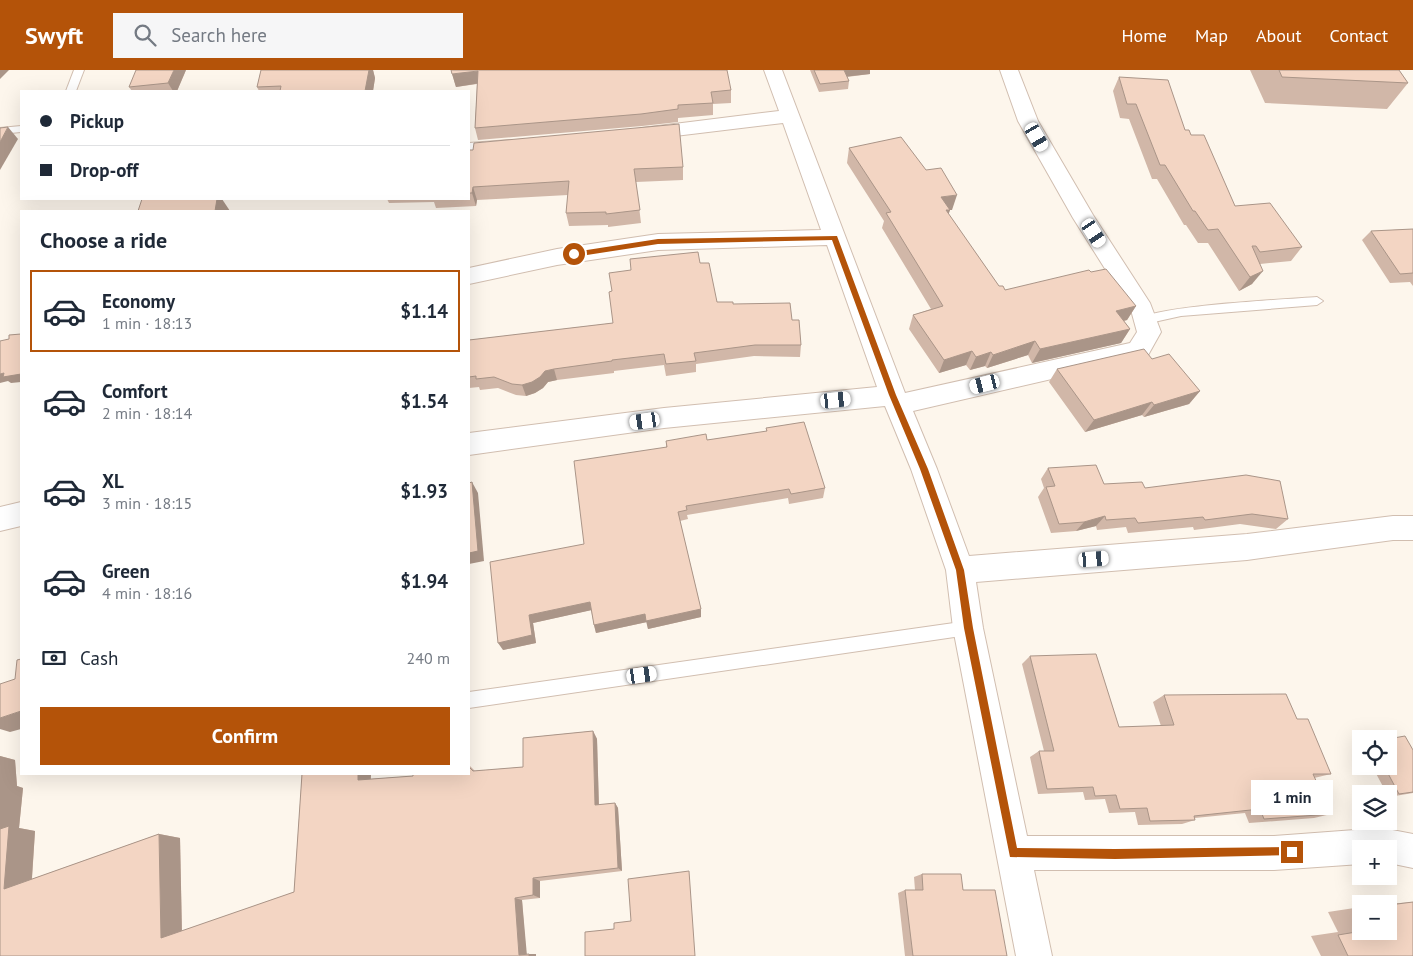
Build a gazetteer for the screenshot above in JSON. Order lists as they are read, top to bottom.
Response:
{
  "page": {
    "header": "Swyft",
    "search": "Search here",
    "nav": [
      "Home",
      "Map",
      "About",
      "Contact"
    ],
    "banner": ["Pickup", "Drop-off"],
    "heading": "Choose a ride",
    "list": [
      {
        "name": "Economy",
        "note": "1 min · 18:13",
        "value": "$1.14"
      },
      {
        "name": "Comfort",
        "note": "2 min · 18:14",
        "value": "$1.54"
      },
      {
        "name": "XL",
        "note": "3 min · 18:15",
        "value": "$1.93"
      },
      {
        "name": "Green",
        "note": "4 min · 18:16",
        "value": "$1.94"
      }
    ],
    "pay": ["Cash", "240 m"],
    "buttons": "Confirm",
    "map_buttons": ["+", "−"],
    "bubble": "1 min"
  }
}
